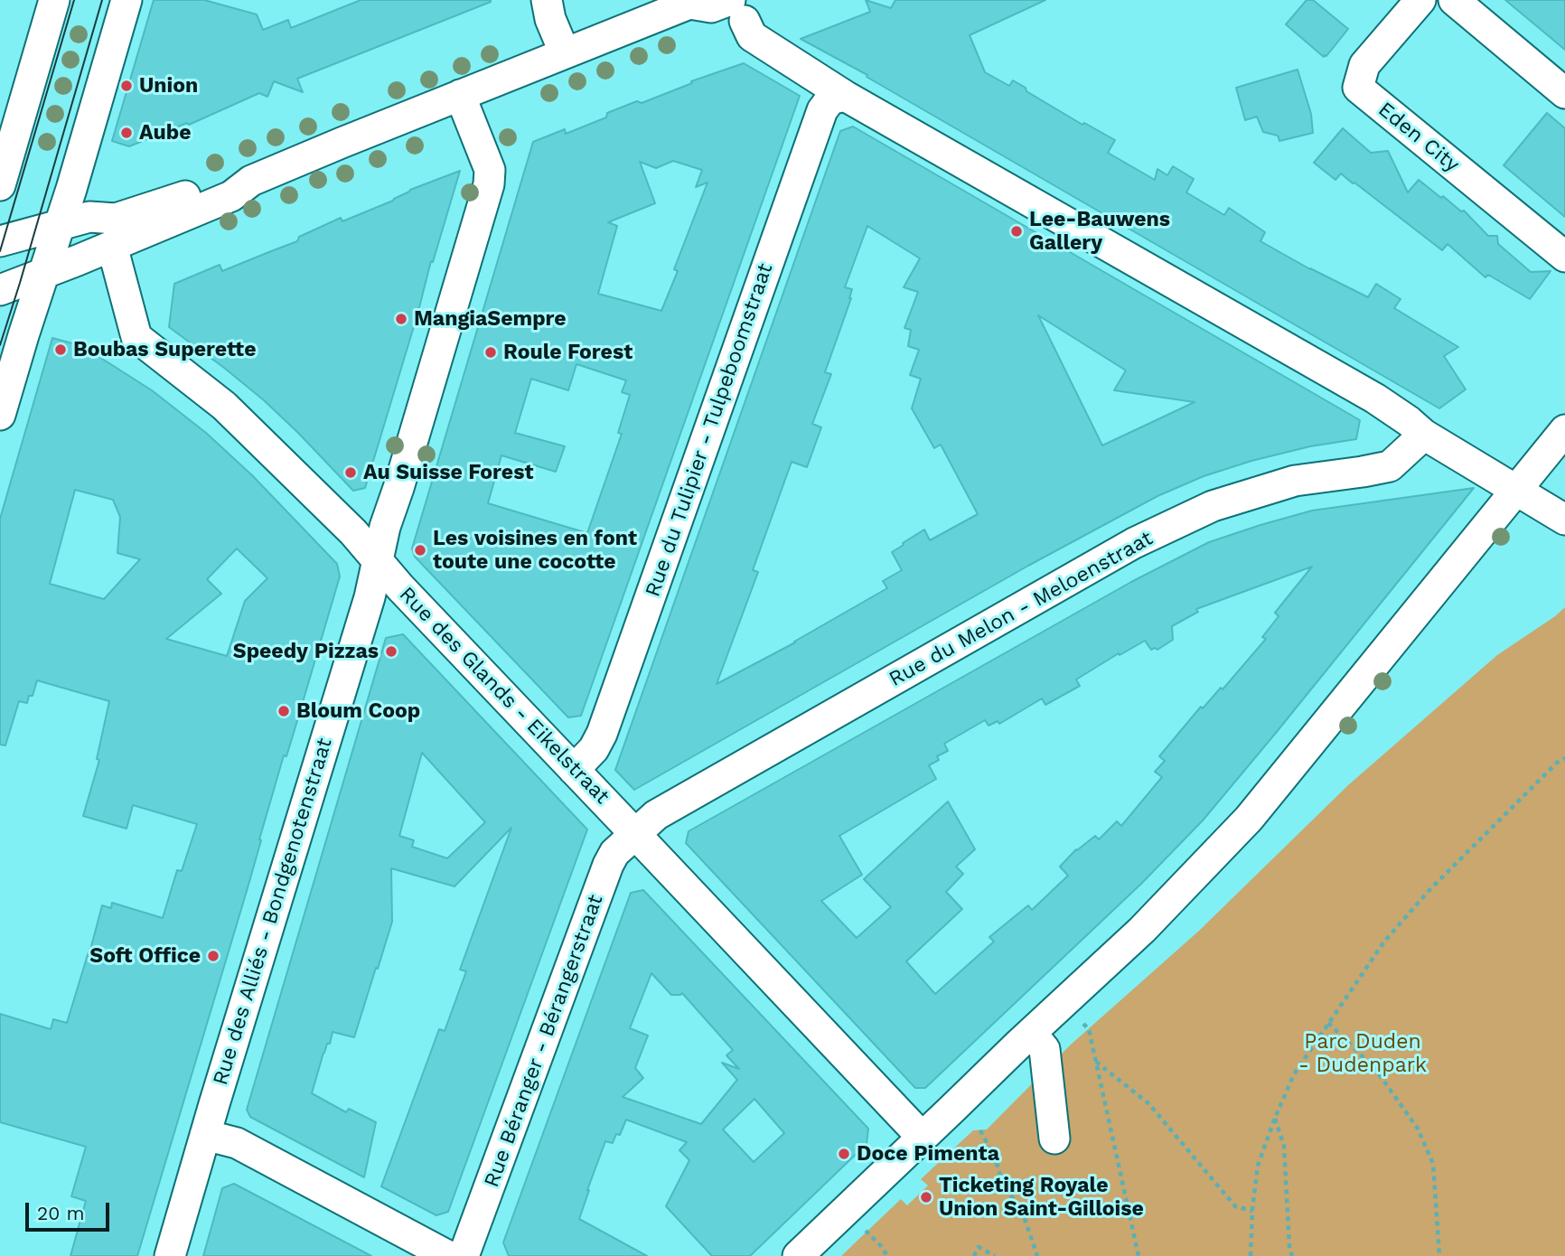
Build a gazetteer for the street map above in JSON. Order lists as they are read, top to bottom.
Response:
{
  "streets": {
    "street": [
      "Eden City",
      "Rue du Tulipier - Tulpeboomstraat",
      "Rue du Melon - Meloenstraat",
      "Rue des Glands - Eikelstraat",
      "Rue des Alliés - Bondgenotenstraat",
      "Rue Béranger - Bérangerstraat"
    ]
  },
  "crossings": [
    ["Rue du Tulipier - Tulpeboomstraat", "Rue des Glands - Eikelstraat"],
    ["Rue du Melon - Meloenstraat", "Rue des Glands - Eikelstraat"],
    ["Rue du Melon - Meloenstraat", "Rue Béranger - Bérangerstraat"],
    ["Rue des Glands - Eikelstraat", "Rue des Alliés - Bondgenotenstraat"],
    ["Rue des Glands - Eikelstraat", "Rue Béranger - Bérangerstraat"]
  ],
  "parks": ["Parc Duden - Dudenpark"],
  "places": [
    "Union",
    "Aube",
    "Lee-Bauwens Gallery",
    "MangiaSempre",
    "Boubas Superette",
    "Roule Forest",
    "Au Suisse Forest",
    "Les voisines en font toute une cocotte",
    "Speedy Pizzas",
    "Bloum Coop",
    "Soft Office",
    "Doce Pimenta",
    "Ticketing Royale Union Saint-Gilloise"
  ],
  "scale_bar": "20 m"
}
